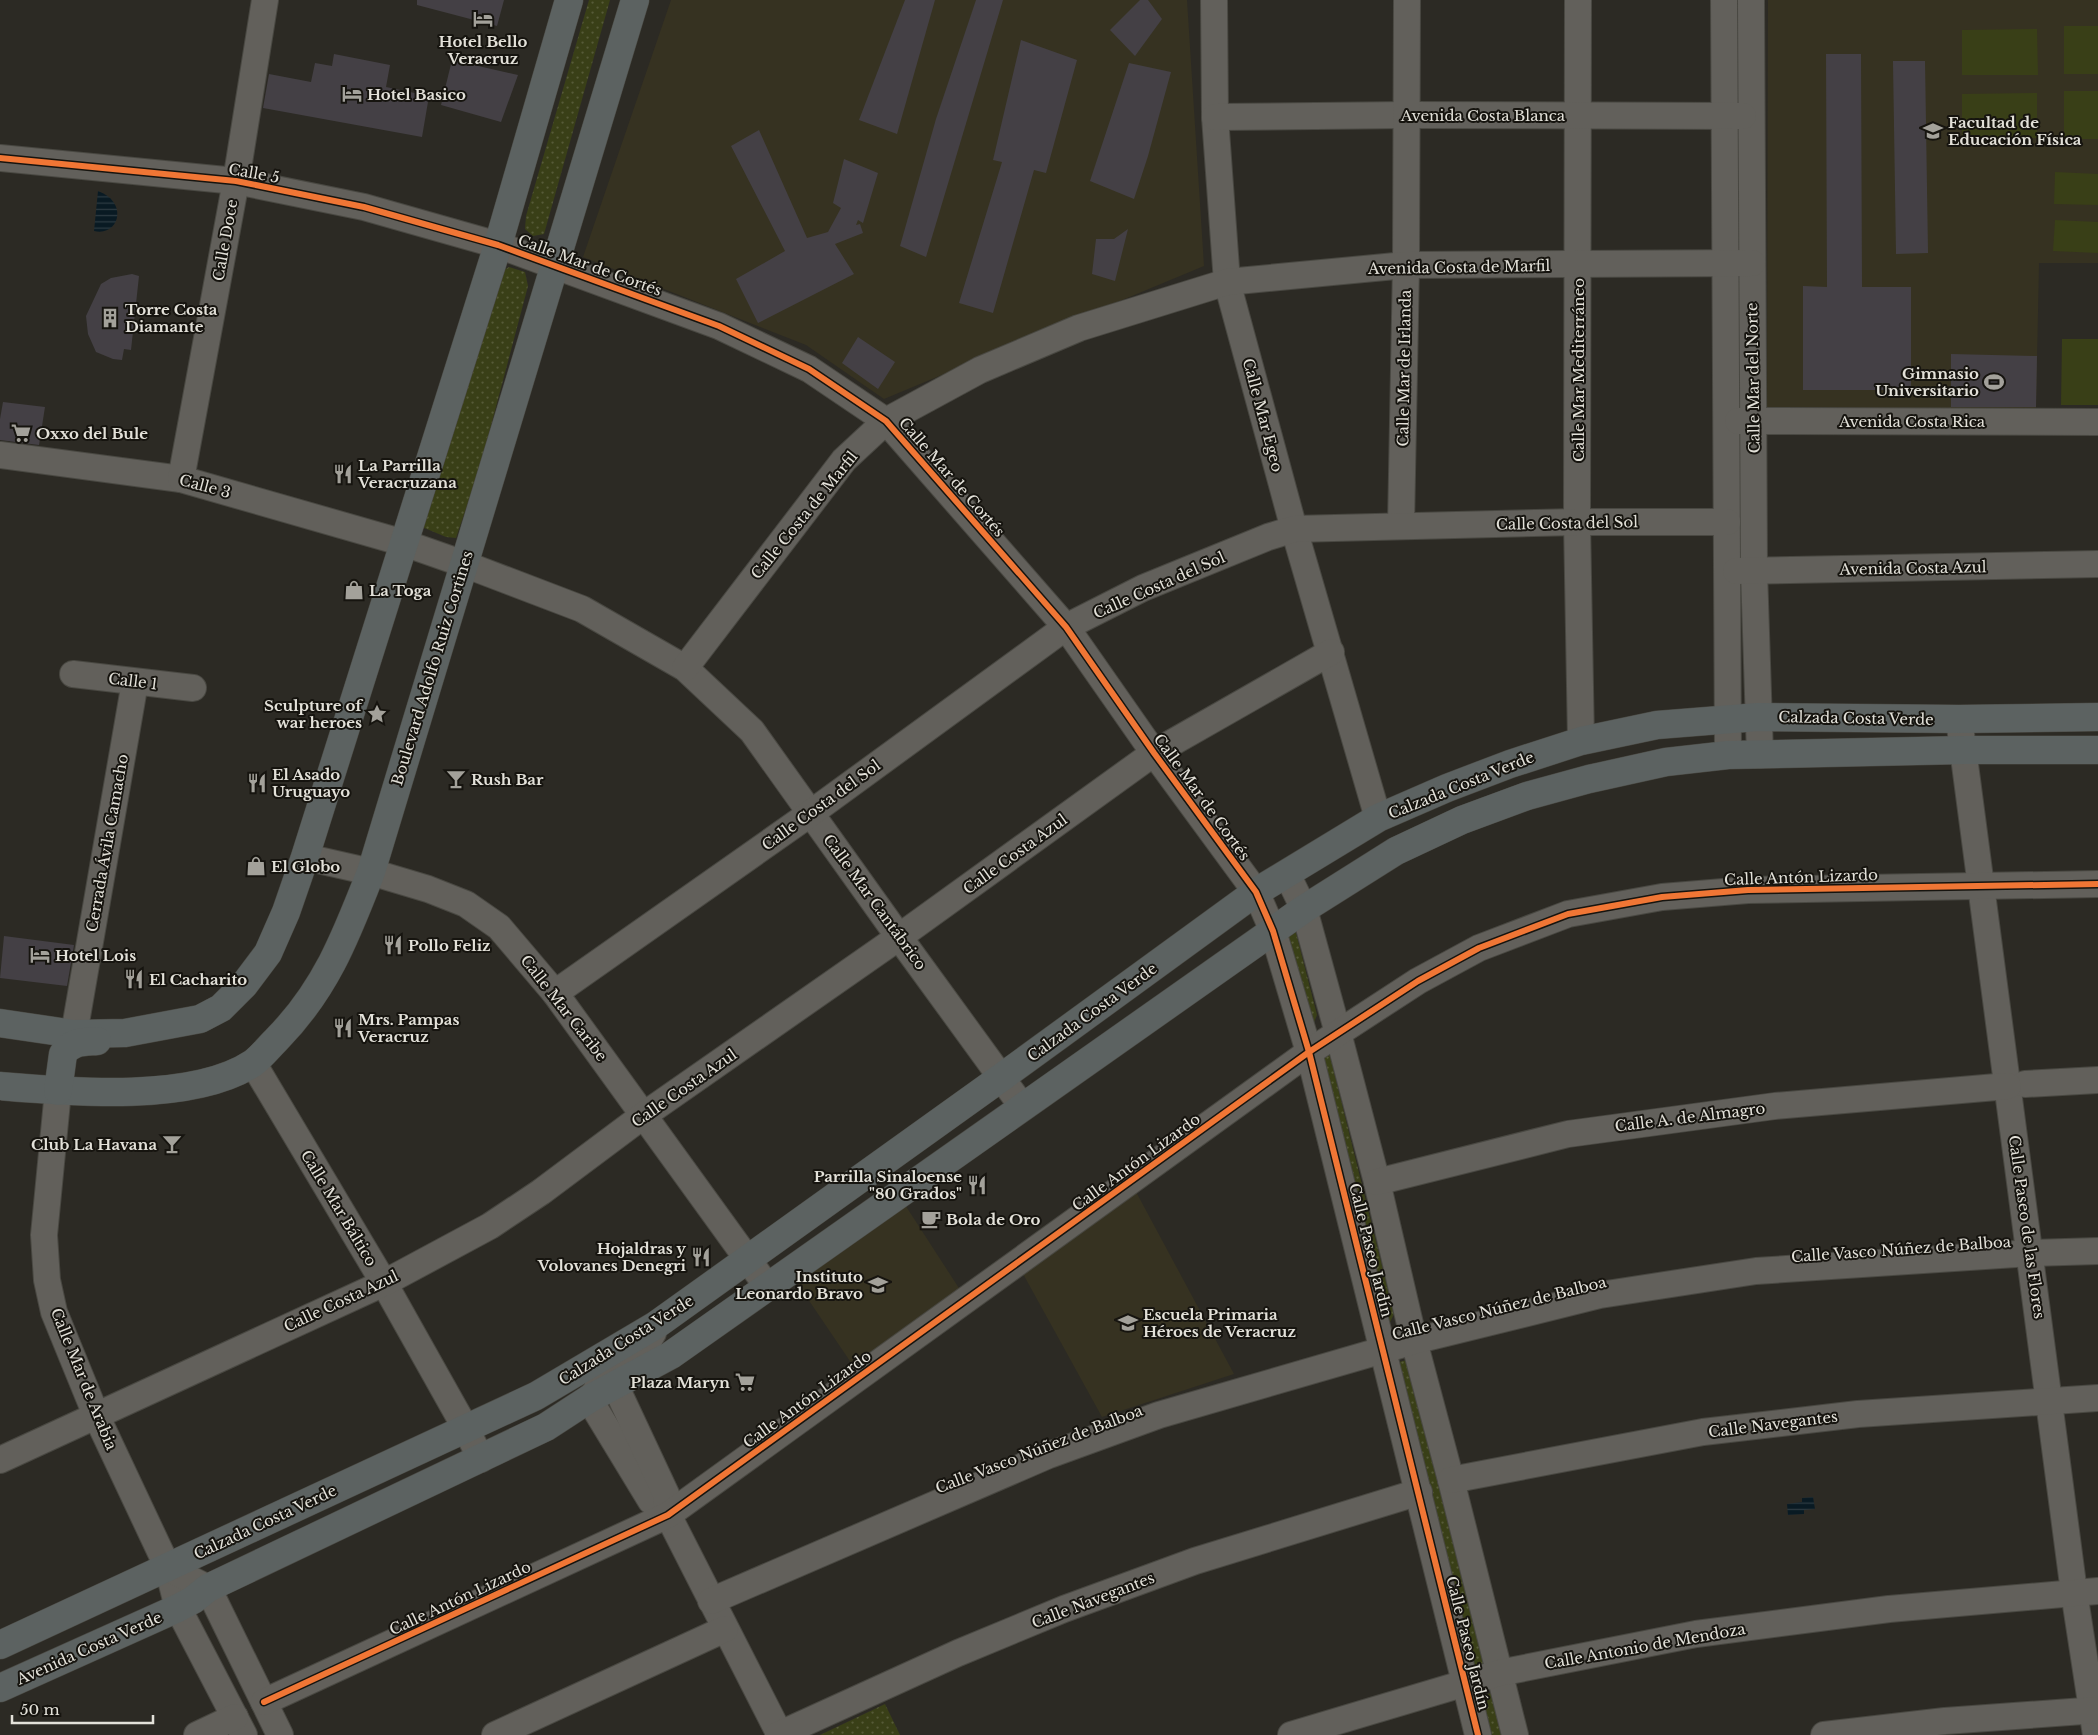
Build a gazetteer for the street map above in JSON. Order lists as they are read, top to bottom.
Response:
{
  "streets": {
    "main road": ["Boulevard Adolfo Ruiz Cortines", "Calzada Costa Verde", "Avenida Costa Verde"],
    "street": [
      "Avenida Costa Blanca",
      "Calle 5",
      "Calle Doce",
      "Calle Mar de Cortés",
      "Avenida Costa de Marfil",
      "Calle Mar de Irlanda",
      "Calle Mar Mediterráneo",
      "Calle Mar del Norte",
      "Calle Mar Egeo",
      "Avenida Costa Rica",
      "Calle 3",
      "Calle Costa de Marfil",
      "Calle Costa del Sol",
      "Avenida Costa Azul",
      "Calle 1",
      "Cerrada Ávila Camacho",
      "Calle Costa Azul",
      "Calle Antón Lizardo",
      "Calle Mar Cantábrico",
      "Calle Mar Caribe",
      "Calle A. de Almagro",
      "Calle Mar Báltico",
      "Calle Paseo de las Flores",
      "Calle Vasco Núñez de Balboa",
      "Calle Paseo Jardín",
      "Calle Mar de Arabia",
      "Calle Navegantes",
      "Calle Antonio de Mendoza"
    ]
  },
  "crossings": [
    ["Avenida Costa Blanca", "Calle Mar de Irlanda"],
    ["Avenida Costa Blanca", "Calle Mar Mediterráneo"],
    ["Avenida Costa Blanca", "Calle Mar del Norte"],
    ["Avenida Costa Blanca", "Calle Mar Egeo"],
    ["Calle 5", "Calle Doce"],
    ["Calle 5", "Calle Mar de Cortés"],
    ["Calle Doce", "Calle 3"],
    ["Calle Mar de Cortés", "Calle Costa de Marfil"],
    ["Calle Mar de Cortés", "Calle Costa del Sol"],
    ["Calle Mar de Cortés", "Boulevard Adolfo Ruiz Cortines"],
    ["Calle Mar de Cortés", "Calzada Costa Verde"],
    ["Calle Mar de Cortés", "Calle Costa Azul"],
    ["Calle Mar de Cortés", "Calle Paseo Jardín"],
    ["Avenida Costa de Marfil", "Calle Mar de Irlanda"],
    ["Avenida Costa de Marfil", "Calle Mar Mediterráneo"],
    ["Avenida Costa de Marfil", "Calle Mar del Norte"],
    ["Avenida Costa de Marfil", "Calle Mar Egeo"],
    ["Avenida Costa de Marfil", "Calle Costa de Marfil"],
    ["Calle Mar de Irlanda", "Calle Costa del Sol"],
    ["Calle Mar Mediterráneo", "Calle Costa del Sol"],
    ["Calle Mar Mediterráneo", "Calzada Costa Verde"],
    ["Calle Mar del Norte", "Avenida Costa Rica"],
    ["Calle Mar del Norte", "Calle Costa del Sol"],
    ["Calle Mar del Norte", "Avenida Costa Azul"],
    ["Calle Mar del Norte", "Calzada Costa Verde"],
    ["Calle Mar Egeo", "Calle Costa de Marfil"],
    ["Calle Mar Egeo", "Calle Costa del Sol"],
    ["Calle Mar Egeo", "Calzada Costa Verde"],
    ["Calle Mar Egeo", "Calle Costa Azul"],
    ["Calle 3", "Calle Mar Cantábrico"],
    ["Calle Costa de Marfil", "Calle Mar Cantábrico"],
    ["Calle Costa del Sol", "Calle Mar Cantábrico"],
    ["Calle Costa del Sol", "Calle Mar Caribe"],
    ["Boulevard Adolfo Ruiz Cortines", "Calle Mar Cantábrico"],
    ["Boulevard Adolfo Ruiz Cortines", "Calle Mar Caribe"],
    ["Boulevard Adolfo Ruiz Cortines", "Calle Mar Báltico"],
    ["Boulevard Adolfo Ruiz Cortines", "Calle Mar de Arabia"],
    ["Calle 1", "Cerrada Ávila Camacho"],
    ["Calzada Costa Verde", "Calle Mar Cantábrico"],
    ["Calzada Costa Verde", "Calle Mar Caribe"],
    ["Calzada Costa Verde", "Calle Mar Báltico"],
    ["Calzada Costa Verde", "Calle Paseo de las Flores"],
    ["Calzada Costa Verde", "Calle Paseo Jardín"],
    ["Calzada Costa Verde", "Calle Mar de Arabia"],
    ["Calzada Costa Verde", "Avenida Costa Verde"],
    ["Calle Costa Azul", "Calle Mar Cantábrico"],
    ["Calle Costa Azul", "Calle Mar Caribe"],
    ["Calle Costa Azul", "Calle Mar Báltico"],
    ["Calle Costa Azul", "Calle Mar de Arabia"],
    ["Calle Antón Lizardo", "Calle Paseo de las Flores"],
    ["Calle Antón Lizardo", "Calle Paseo Jardín"],
    ["Calle A. de Almagro", "Calle Paseo de las Flores"],
    ["Calle A. de Almagro", "Calle Paseo Jardín"],
    ["Calle Paseo de las Flores", "Calle Vasco Núñez de Balboa"],
    ["Calle Paseo de las Flores", "Calle Navegantes"],
    ["Calle Paseo de las Flores", "Calle Antonio de Mendoza"],
    ["Calle Vasco Núñez de Balboa", "Calle Paseo Jardín"],
    ["Calle Paseo Jardín", "Calle Navegantes"],
    ["Calle Paseo Jardín", "Calle Antonio de Mendoza"]
  ],
  "places": {
    "hotel": ["Hotel Bello Veracruz", "Hotel Basico", "Hotel Lois"],
    "school or university": ["Facultad de Educación Física", "Instituto Leonardo Bravo", "Escuela Primaria Héroes de Veracruz"],
    "building": ["Torre Costa Diamante"],
    "sports": ["Gimnasio Universitario"],
    "supermarket": ["Oxxo del Bule", "Plaza Maryn"],
    "restaurant": [
      "La Parrilla Veracruzana",
      "El Asado Uruguayo",
      "Pollo Feliz",
      "El Cacharito",
      "Mrs. Pampas Veracruz",
      "Parrilla Sinaloense \"80 Grados\"",
      "Hojaldras y Volovanes Denegri"
    ],
    "shop": ["La Toga", "El Globo"],
    "place": ["Sculpture of war heroes"],
    "bar": ["Rush Bar", "Club La Havana"],
    "cafe": ["Bola de Oro"]
  },
  "scale_bar": "50 m"
}
